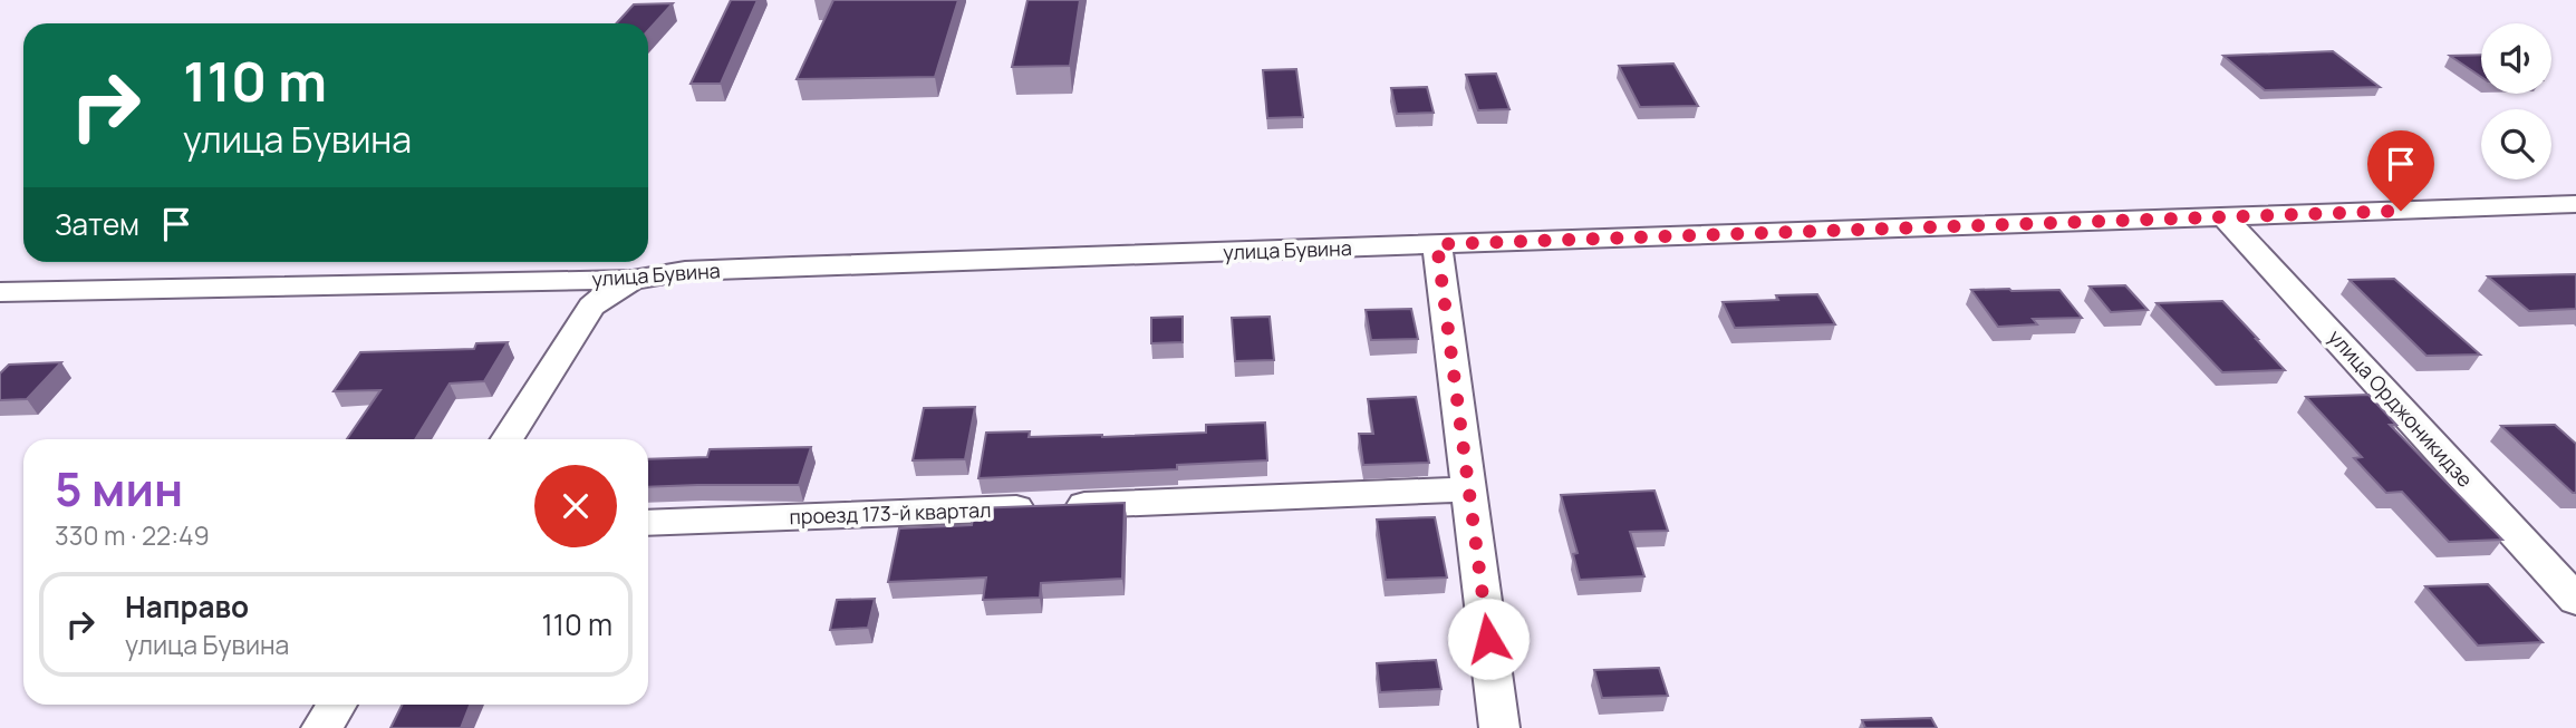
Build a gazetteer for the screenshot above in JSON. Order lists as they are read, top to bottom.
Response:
{
  "streets": {
    "street": ["улица Бувина", "улица Орджоникидзе", "проезд 173-й квартал"]
  },
  "crossings": [
    ["улица Бувина", "улица Орджоникидзе"]
  ],
  "page": {
    "turn": ["110 m", "улица Бувина"],
    "then": "Затем",
    "heading": ["5 мин", "330 m · 22:49"],
    "list": [
      {
        "name": "Направо",
        "note": "улица Бувина",
        "value": "110 m"
      }
    ]
  }
}
